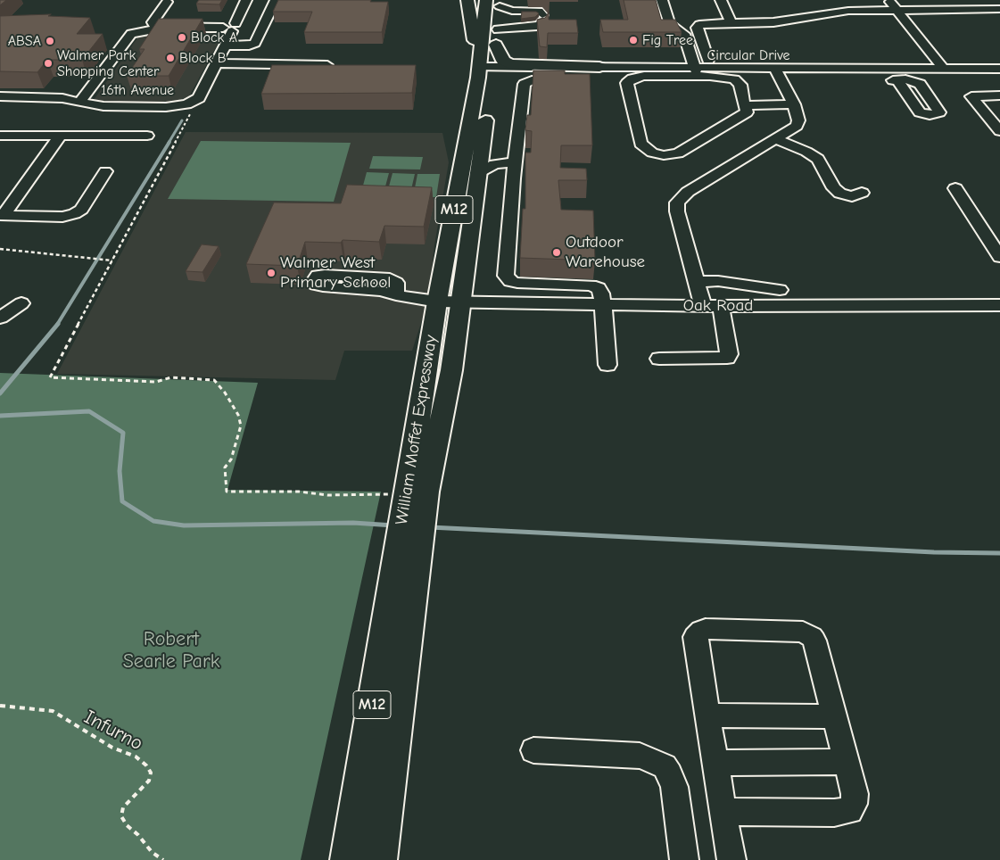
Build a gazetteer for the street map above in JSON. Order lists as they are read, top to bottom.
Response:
{
  "streets": {
    "main road": ["M12", "William Moffet Expressway"],
    "street": ["Circular Drive", "16th Avenue", "Oak Road"],
    "path": ["Infurno"]
  },
  "crossings": [
    ["Circular Drive", "M12"],
    ["Circular Drive", "William Moffet Expressway"],
    ["M12", "William Moffet Expressway"],
    ["Oak Road", "William Moffet Expressway"]
  ],
  "parks": ["Robert Searle Park"],
  "places": [
    "Block A",
    "Fig Tree",
    "ABSA",
    "Block B",
    "Walmer Park Shopping Center",
    "Outdoor Warehouse",
    "Walmer West Primary School"
  ]
}
